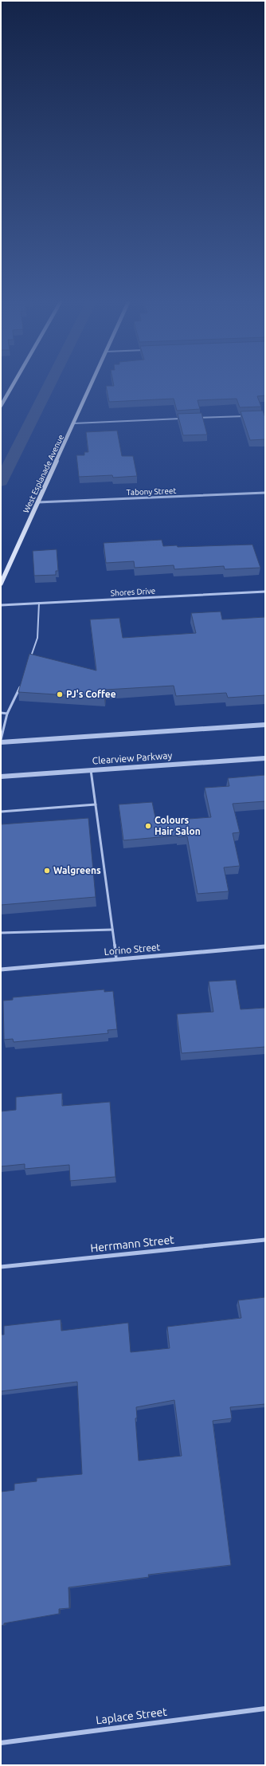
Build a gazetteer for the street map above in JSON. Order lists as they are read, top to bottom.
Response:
{
  "streets": {
    "main road": ["West Esplanade Avenue"],
    "street": [
      "Tabony Street",
      "Shores Drive",
      "Clearview Parkway",
      "Lorino Street",
      "Herrmann Street",
      "Laplace Street"
    ]
  },
  "crossings": [
    ["West Esplanade Avenue", "Tabony Street"]
  ],
  "places": ["PJ's Coffee", "Colours Hair Salon", "Walgreens"]
}
